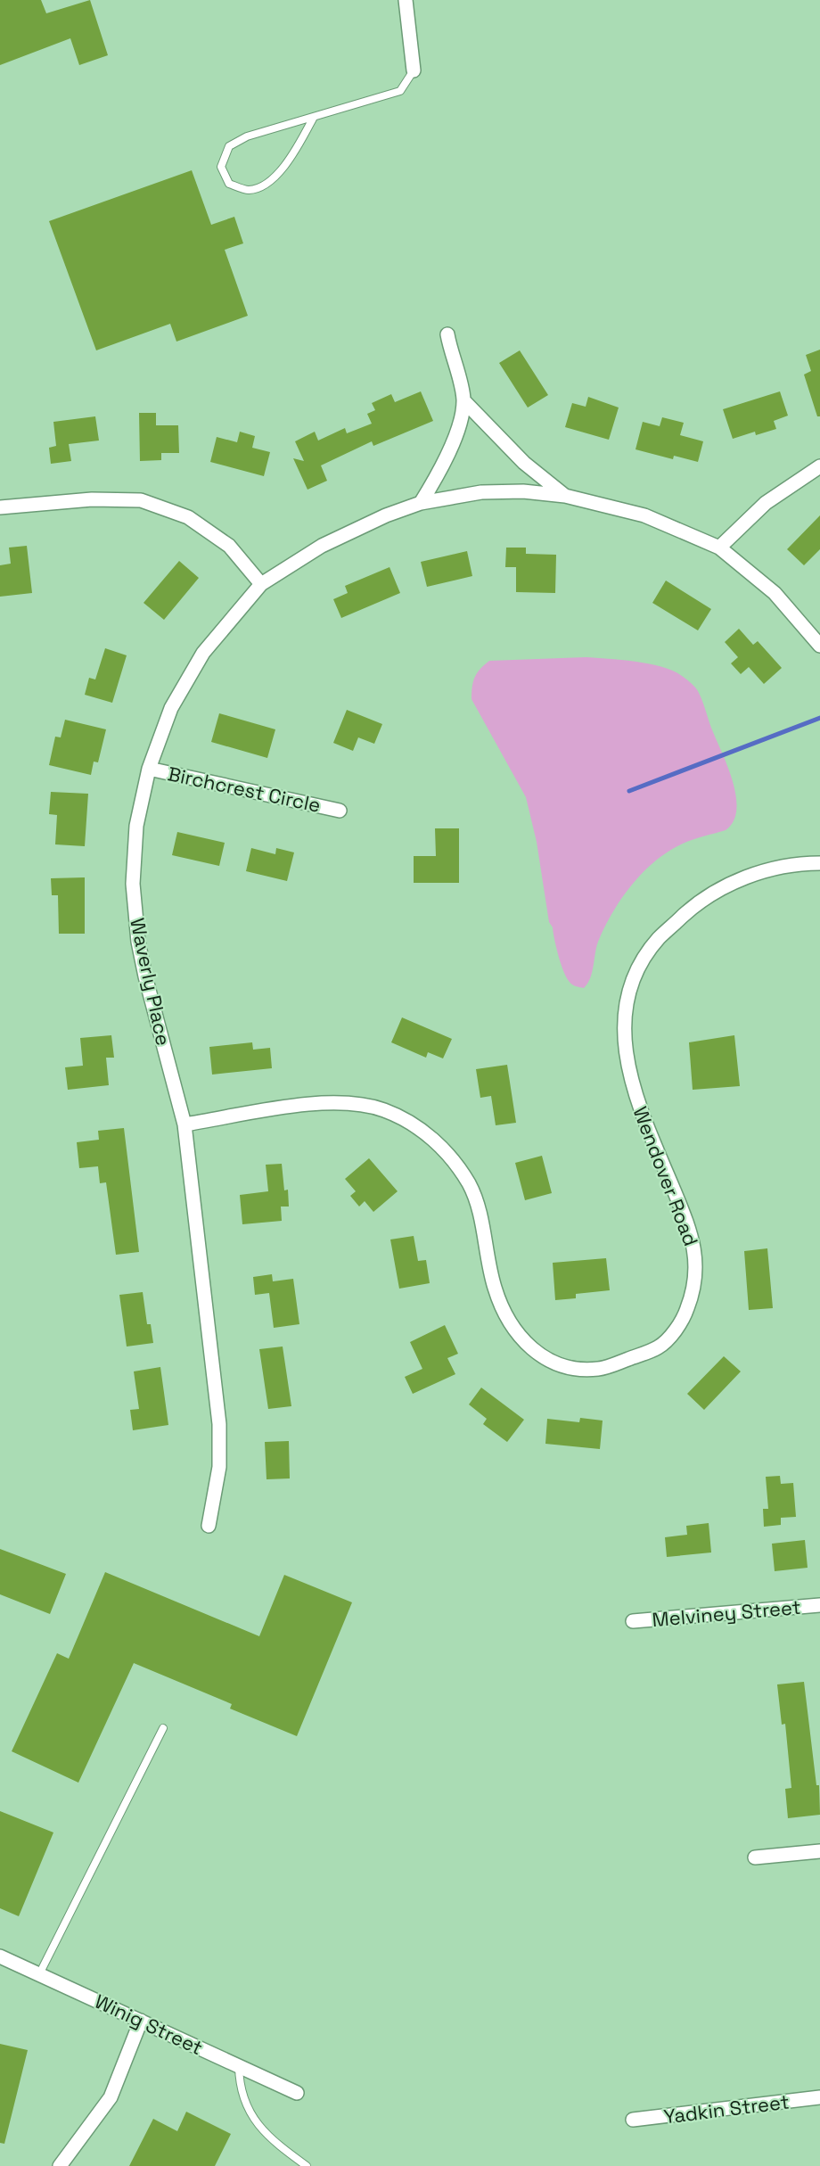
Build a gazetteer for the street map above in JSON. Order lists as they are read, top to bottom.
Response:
{
  "streets": {
    "street": [
      "Birchcrest Circle",
      "Waverly Place",
      "Wendover Road",
      "Melviney Street",
      "Winig Street",
      "Yadkin Street"
    ]
  },
  "crossings": [
    ["Birchcrest Circle", "Waverly Place"],
    ["Waverly Place", "Wendover Road"]
  ]
}
